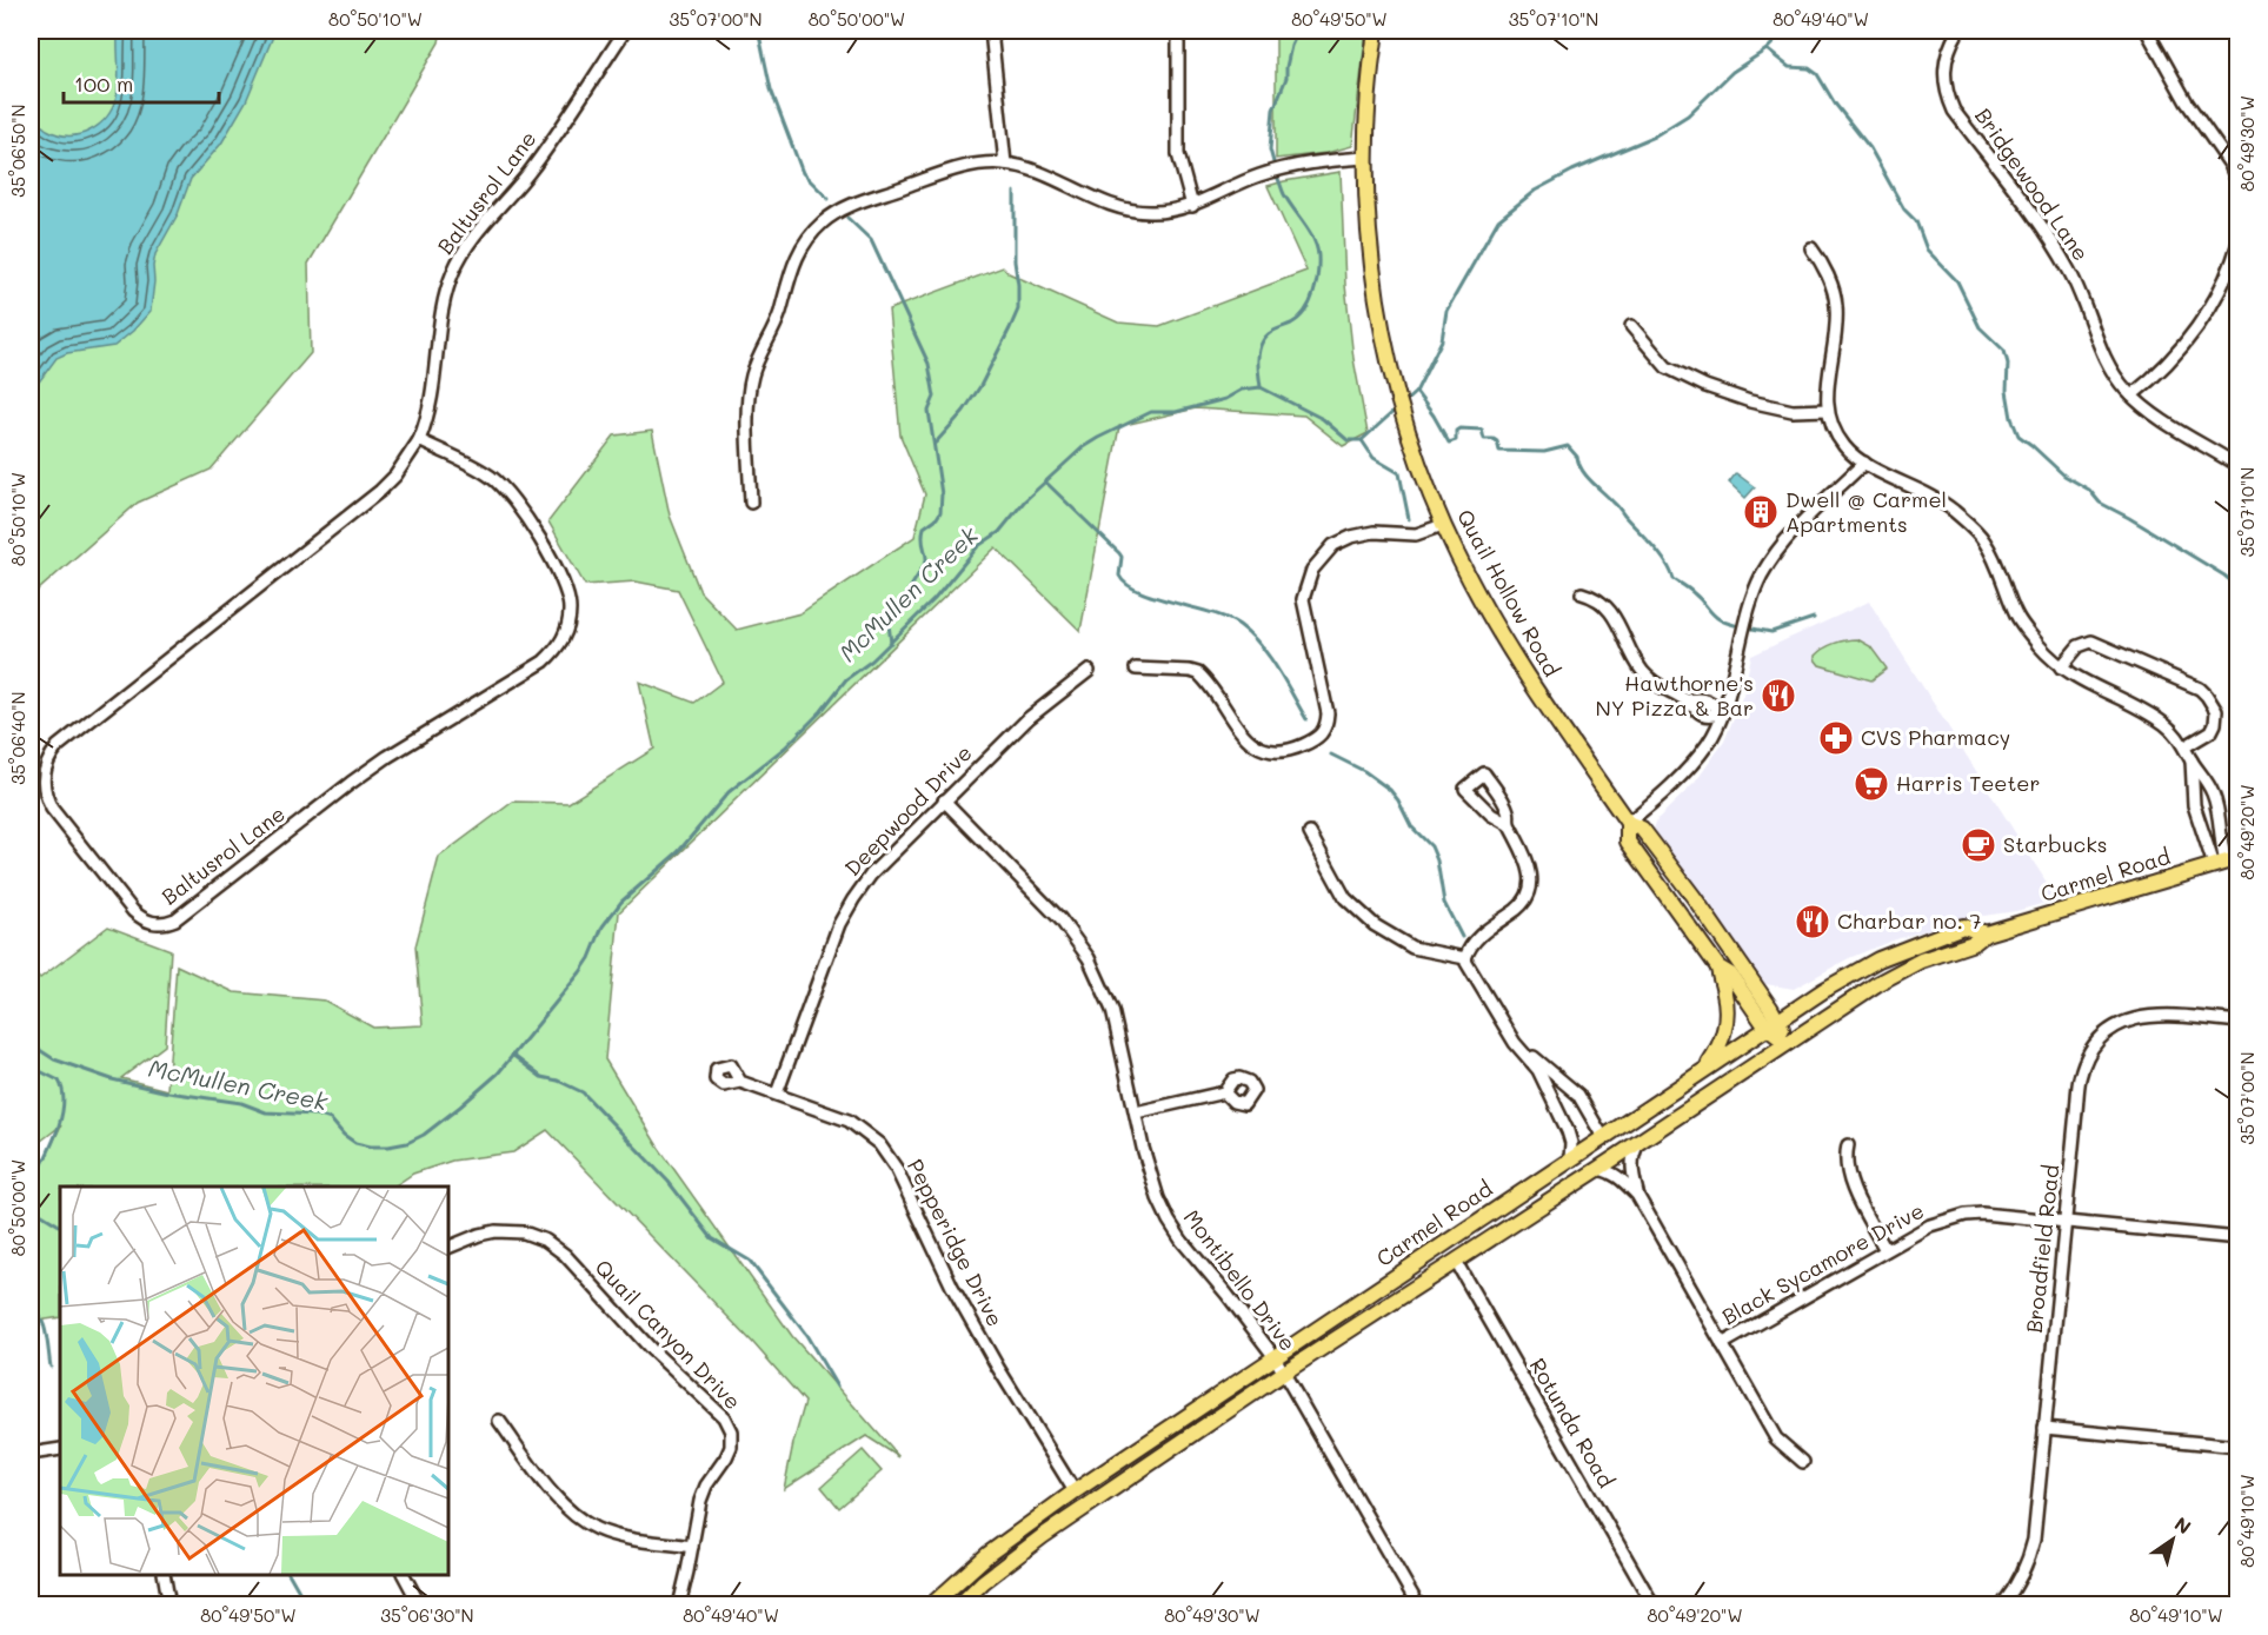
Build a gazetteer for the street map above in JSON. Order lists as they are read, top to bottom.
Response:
{
  "streets": {
    "main road": ["Quail Hollow Road", "Carmel Road"],
    "street": [
      "Bridgewood Lane",
      "Baltusrol Lane",
      "Deepwood Drive",
      "Pepperidge Drive",
      "Broadfield Road",
      "Black Sycamore Drive",
      "Montibello Drive",
      "Quail Canyon Drive",
      "Rotunda Road"
    ]
  },
  "crossings": [
    ["Quail Hollow Road", "Carmel Road"],
    ["Deepwood Drive", "Pepperidge Drive"],
    ["Deepwood Drive", "Montibello Drive"],
    ["Carmel Road", "Pepperidge Drive"],
    ["Carmel Road", "Montibello Drive"],
    ["Carmel Road", "Rotunda Road"],
    ["Broadfield Road", "Black Sycamore Drive"]
  ],
  "water": ["McMullen Creek"],
  "places": {
    "building": ["Dwell @ Carmel Apartments"],
    "restaurant": ["Hawthorne's NY Pizza & Bar", "Charbar no. 7"],
    "pharmacy": ["CVS Pharmacy"],
    "supermarket": ["Harris Teeter"],
    "cafe": ["Starbucks"]
  },
  "scale_bar": "100 m",
  "north": "top right",
  "coordinates": [
    "80°50'10\"W",
    "35°07'00\"N",
    "80°50'00\"W",
    "80°49'50\"W",
    "35°07'10\"N",
    "80°49'40\"W",
    "80°49'30\"W",
    "35°06'50\"N",
    "35°06'40\"N",
    "80°49'20\"W",
    "80°49'10\"W",
    "35°06'30\"N"
  ]
}
